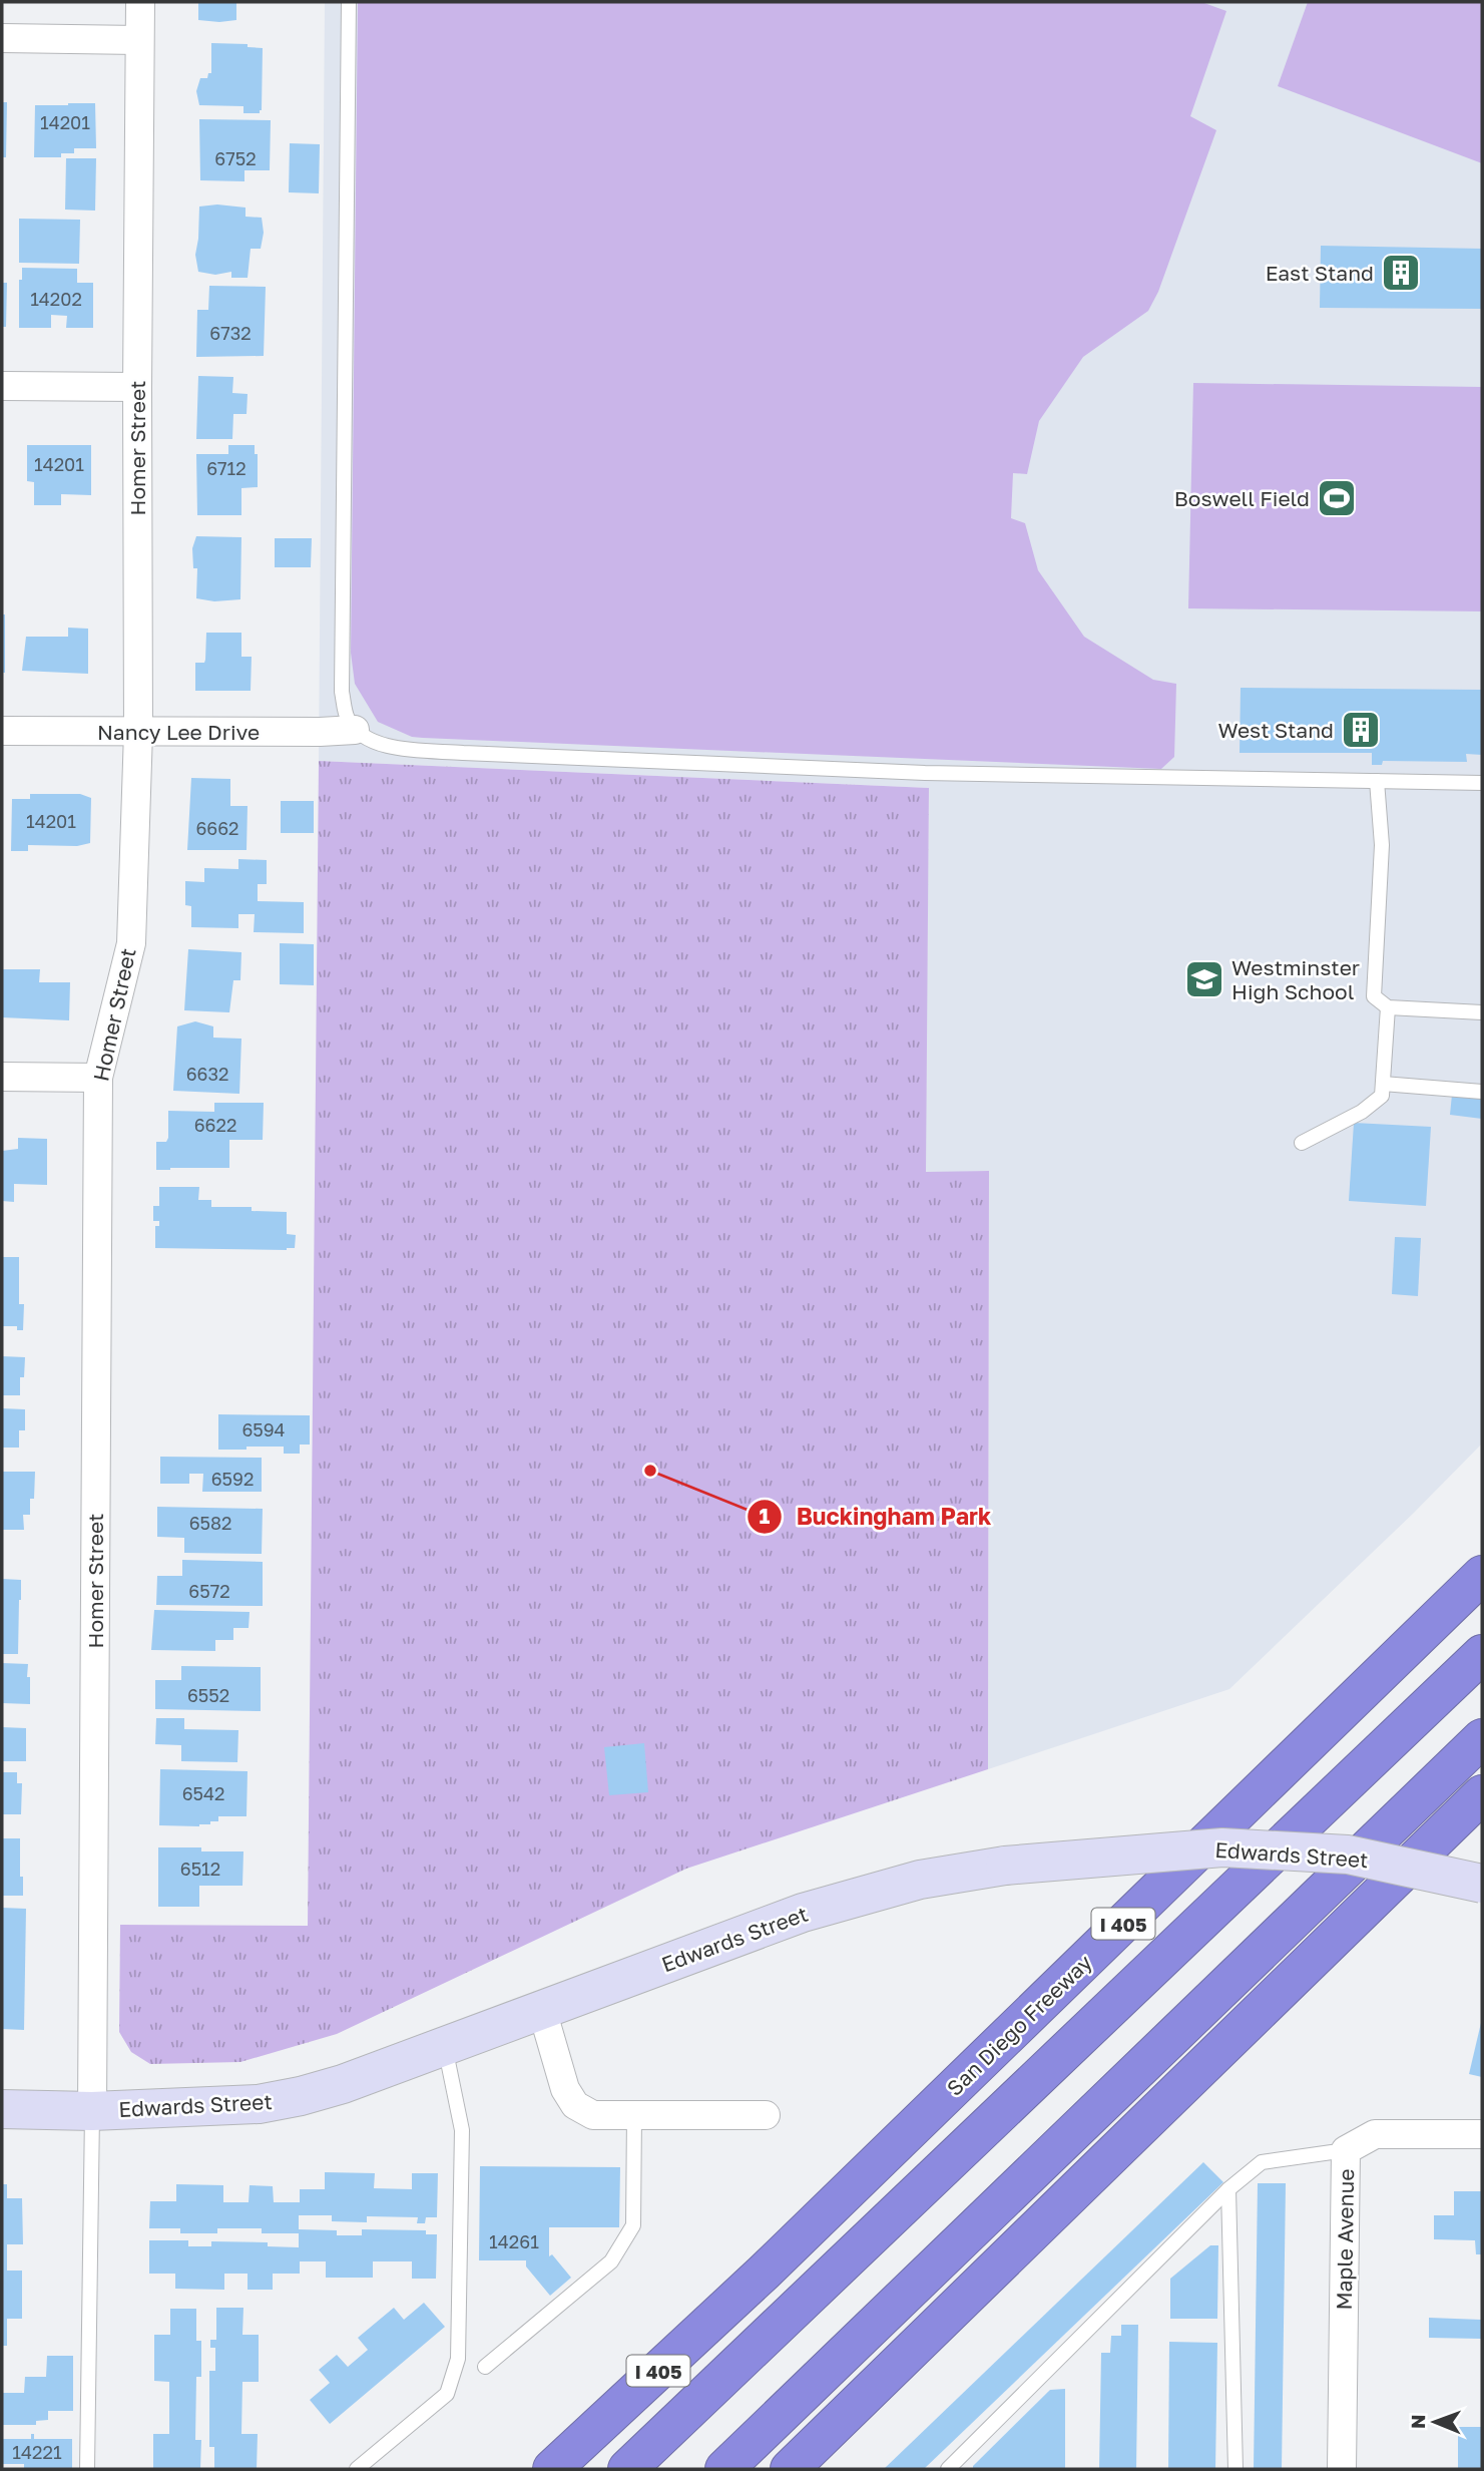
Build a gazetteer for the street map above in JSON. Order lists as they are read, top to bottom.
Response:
{
  "streets": {
    "highway": ["I 405", "San Diego Freeway"],
    "street": [
      "Homer Street",
      "Nancy Lee Drive",
      "Edwards Street",
      "Maple Avenue"
    ]
  },
  "crossings": [
    ["Homer Street", "Nancy Lee Drive"],
    ["Homer Street", "Edwards Street"]
  ],
  "places": {
    "building": ["East Stand", "West Stand"],
    "sports": ["Boswell Field"],
    "school or university": ["Westminster High School"],
    "other": ["Buckingham Park"]
  },
  "house_numbers": [
    "14201",
    "6752",
    "14202",
    "6732",
    "14201",
    "6712",
    "14201",
    "6662",
    "6632",
    "6622",
    "6594",
    "6592",
    "6582",
    "6572",
    "6552",
    "6542",
    "6512",
    "14261",
    "14221"
  ],
  "north": "left"
}
